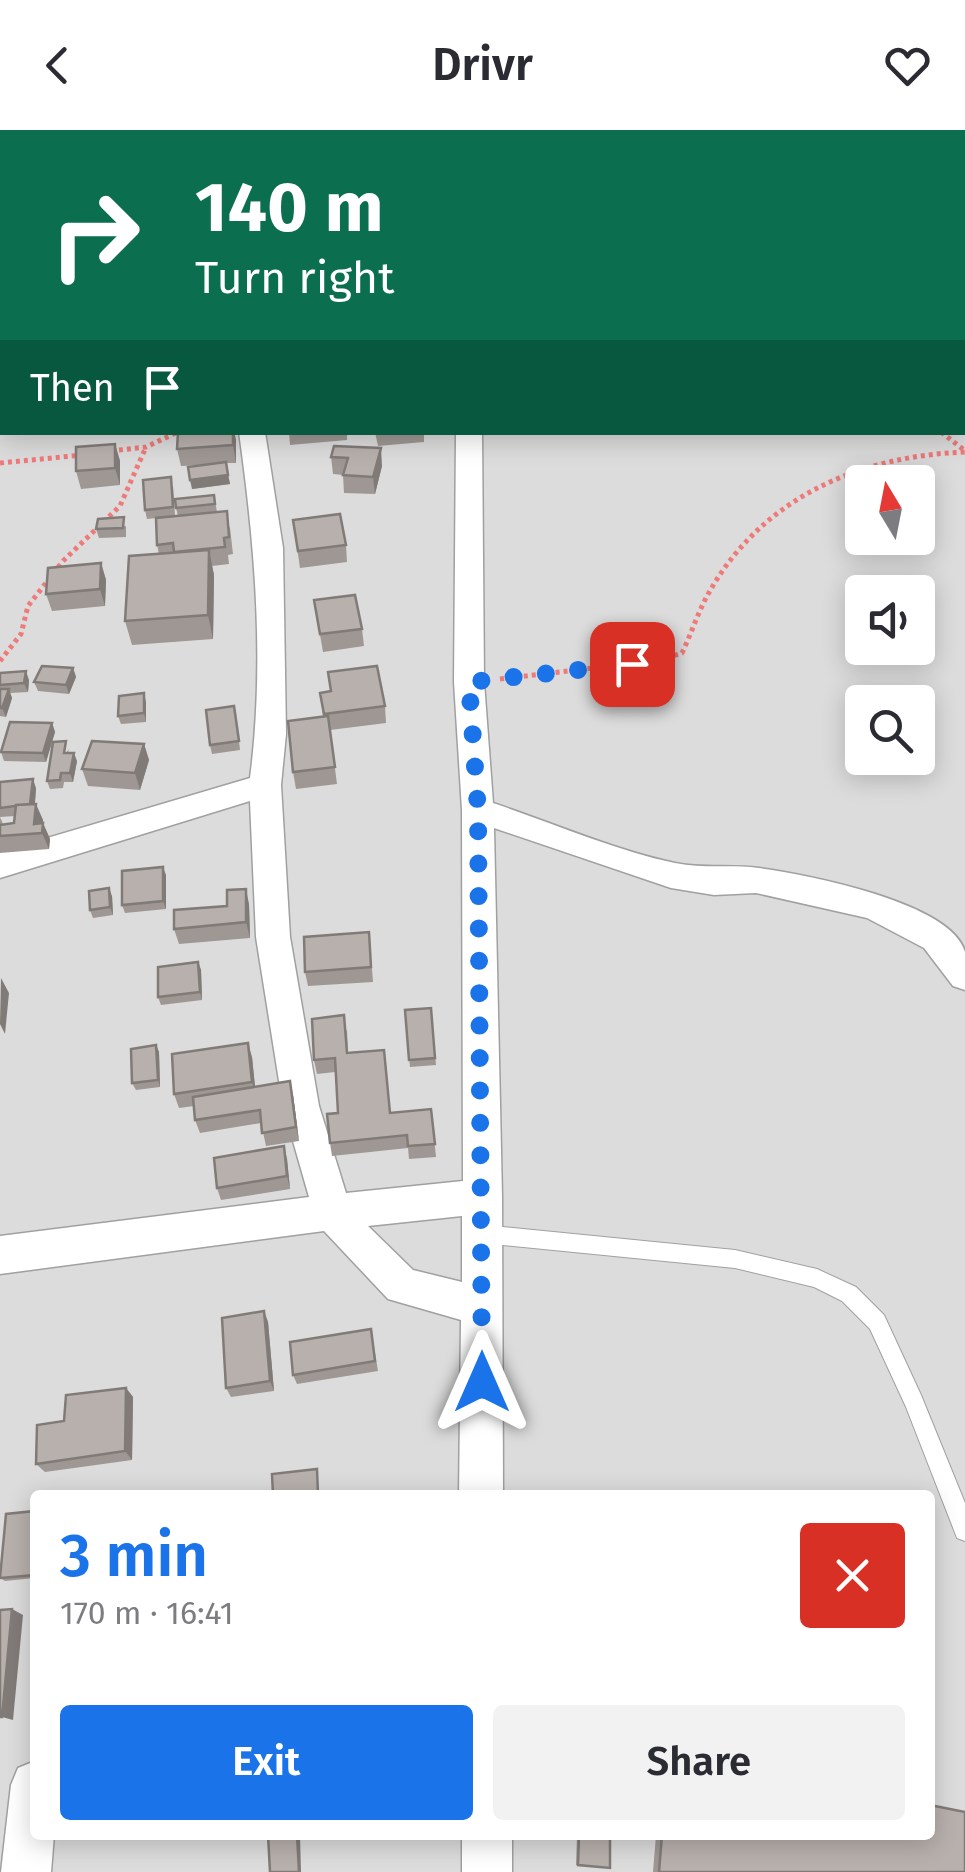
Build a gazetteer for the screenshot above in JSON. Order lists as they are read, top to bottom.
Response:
{
  "north": "top",
  "page": {
    "header": "Drivr",
    "turn": ["140 m", "Turn right"],
    "then": "Then",
    "heading": ["3 min", "170 m · 16:41"],
    "buttons": ["Exit", "Share"]
  }
}
